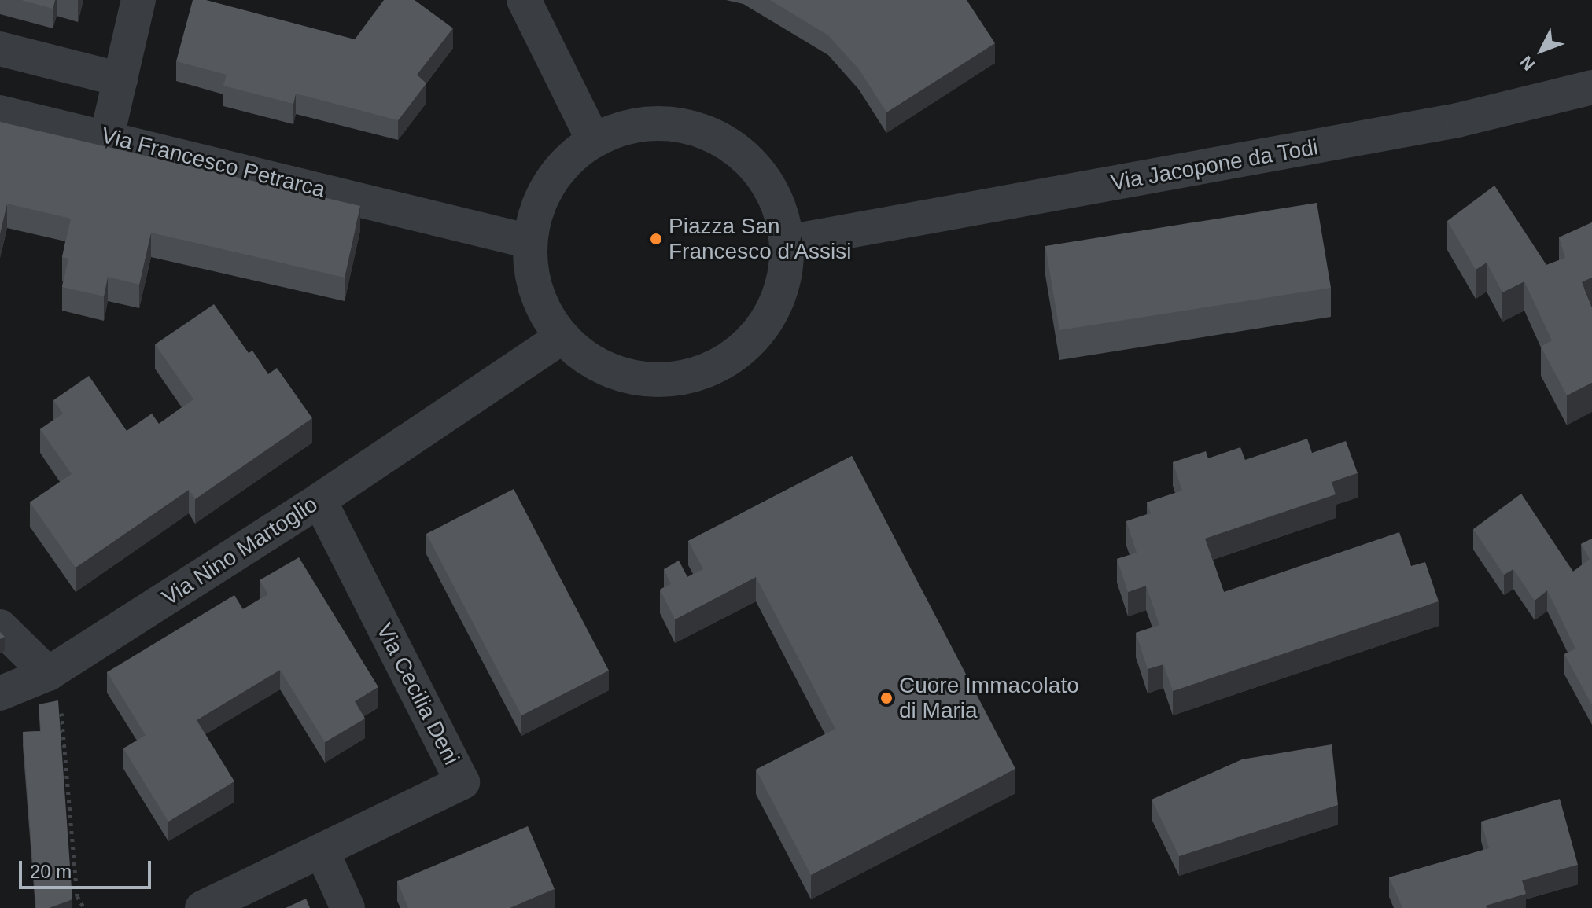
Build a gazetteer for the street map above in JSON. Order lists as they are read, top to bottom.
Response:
{
  "streets": {
    "street": [
      "Via Francesco Petrarca",
      "Via Jacopone da Todi",
      "Via Nino Martoglio",
      "Via Cecilia Deni"
    ]
  },
  "crossings": [
    ["Via Nino Martoglio", "Via Cecilia Deni"]
  ],
  "places": ["Piazza San Francesco d'Assisi", "Cuore Immacolato di Maria"],
  "scale_bar": "20 m",
  "north": "bottom left"
}
